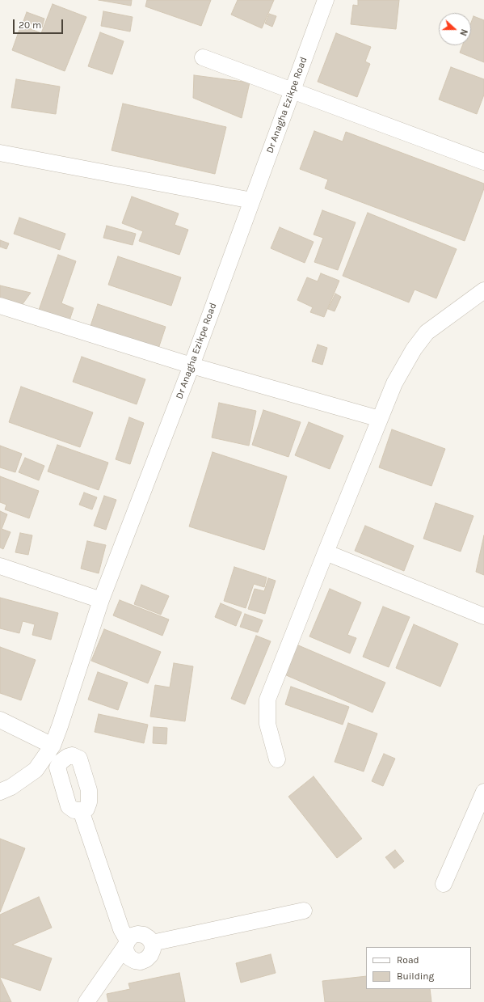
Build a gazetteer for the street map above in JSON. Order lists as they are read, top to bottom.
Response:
{
  "streets": {
    "street": ["Dr Anagha Ezikpe Road"]
  },
  "legend": ["Road", "Building"],
  "scale_bar": "20 m",
  "north": "right"
}
